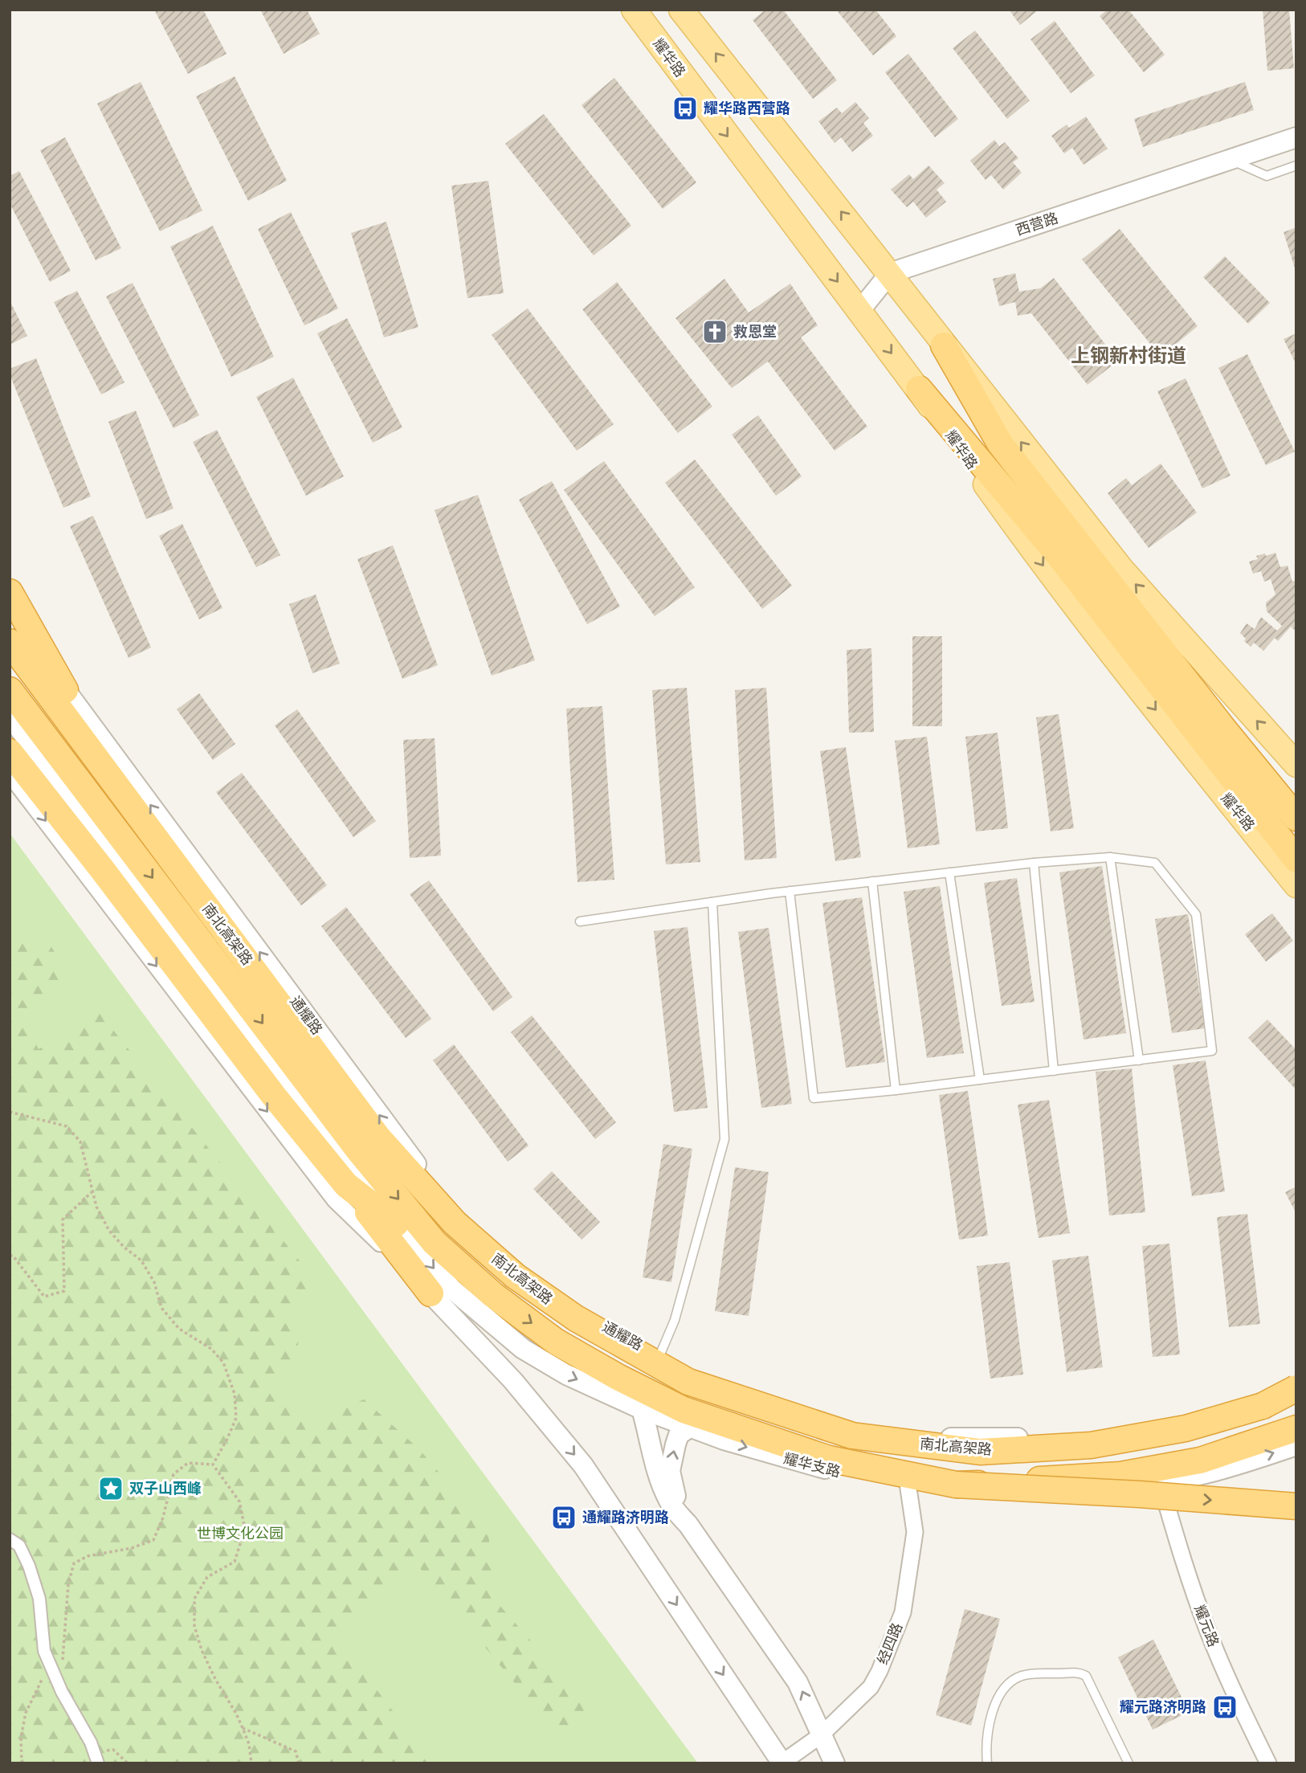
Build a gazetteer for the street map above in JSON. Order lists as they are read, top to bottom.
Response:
{
  "streets": {
    "highway": ["南北高架路"],
    "main road": ["耀华路"],
    "street": [
      "西营路",
      "通耀路",
      "耀华支路",
      "耀元路",
      "经四路"
    ]
  },
  "crossings": [
    ["耀华支路", "耀元路"],
    ["耀华支路", "经四路"]
  ],
  "districts": ["上钢新村街道"],
  "parks": ["世博文化公园"],
  "places": {
    "bus stop": ["耀华路西营路", "通耀路济明路", "耀元路济明路"],
    "church": ["救恩堂"],
    "place": ["双子山西峰"]
  }
}
